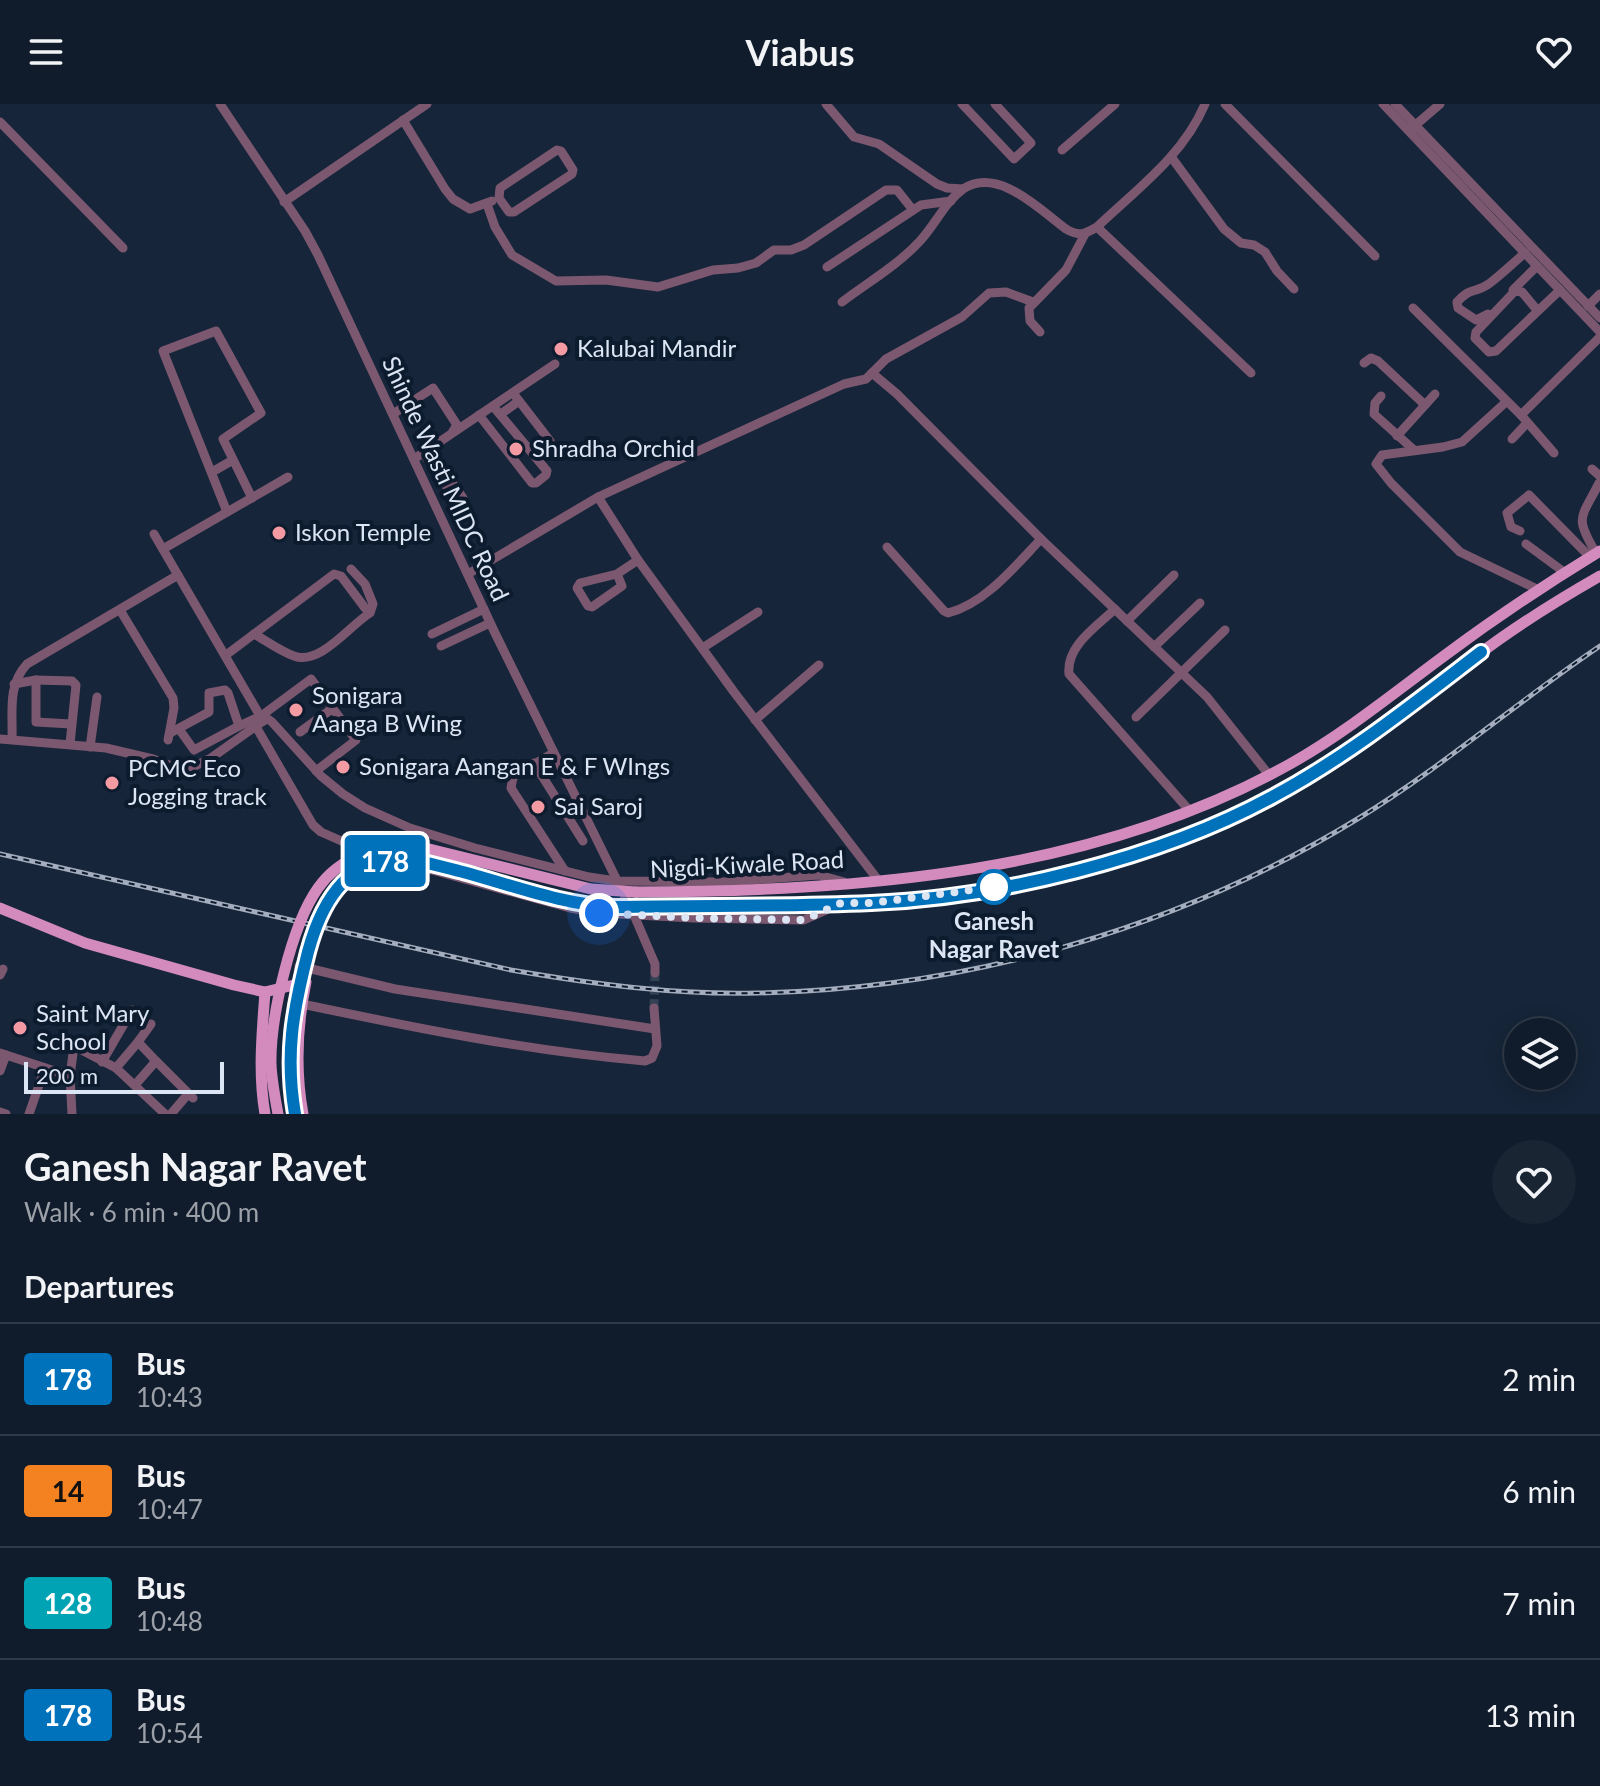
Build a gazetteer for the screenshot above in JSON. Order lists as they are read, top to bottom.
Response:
{
  "streets": {
    "main road": ["Nigdi-Kiwale Road"],
    "street": ["Shinde Wasti MIDC Road"]
  },
  "places": [
    "Kalubai Mandir",
    "Shradha Orchid",
    "Iskon Temple",
    "Sonigara Aanga B Wing",
    "Sonigara Aangan E & F WIngs",
    "PCMC Eco Jogging track",
    "Sai Saroj",
    "Ganesh Nagar Ravet",
    "Saint Mary School"
  ],
  "lines": ["bus line 178"],
  "scale_bar": "200 m",
  "page": {
    "header": "Viabus",
    "on_map": "178",
    "scale": "200 m",
    "heading": [
      ["Ganesh Nagar Ravet", "Walk · 6 min · 400 m"],
      "Departures"
    ],
    "list": [
      {
        "mark": "178",
        "name": "Bus",
        "note": "10:43",
        "value": "2 min"
      },
      {
        "mark": "14",
        "name": "Bus",
        "note": "10:47",
        "value": "6 min"
      },
      {
        "mark": "128",
        "name": "Bus",
        "note": "10:48",
        "value": "7 min"
      },
      {
        "mark": "178",
        "name": "Bus",
        "note": "10:54",
        "value": "13 min"
      }
    ]
  }
}
